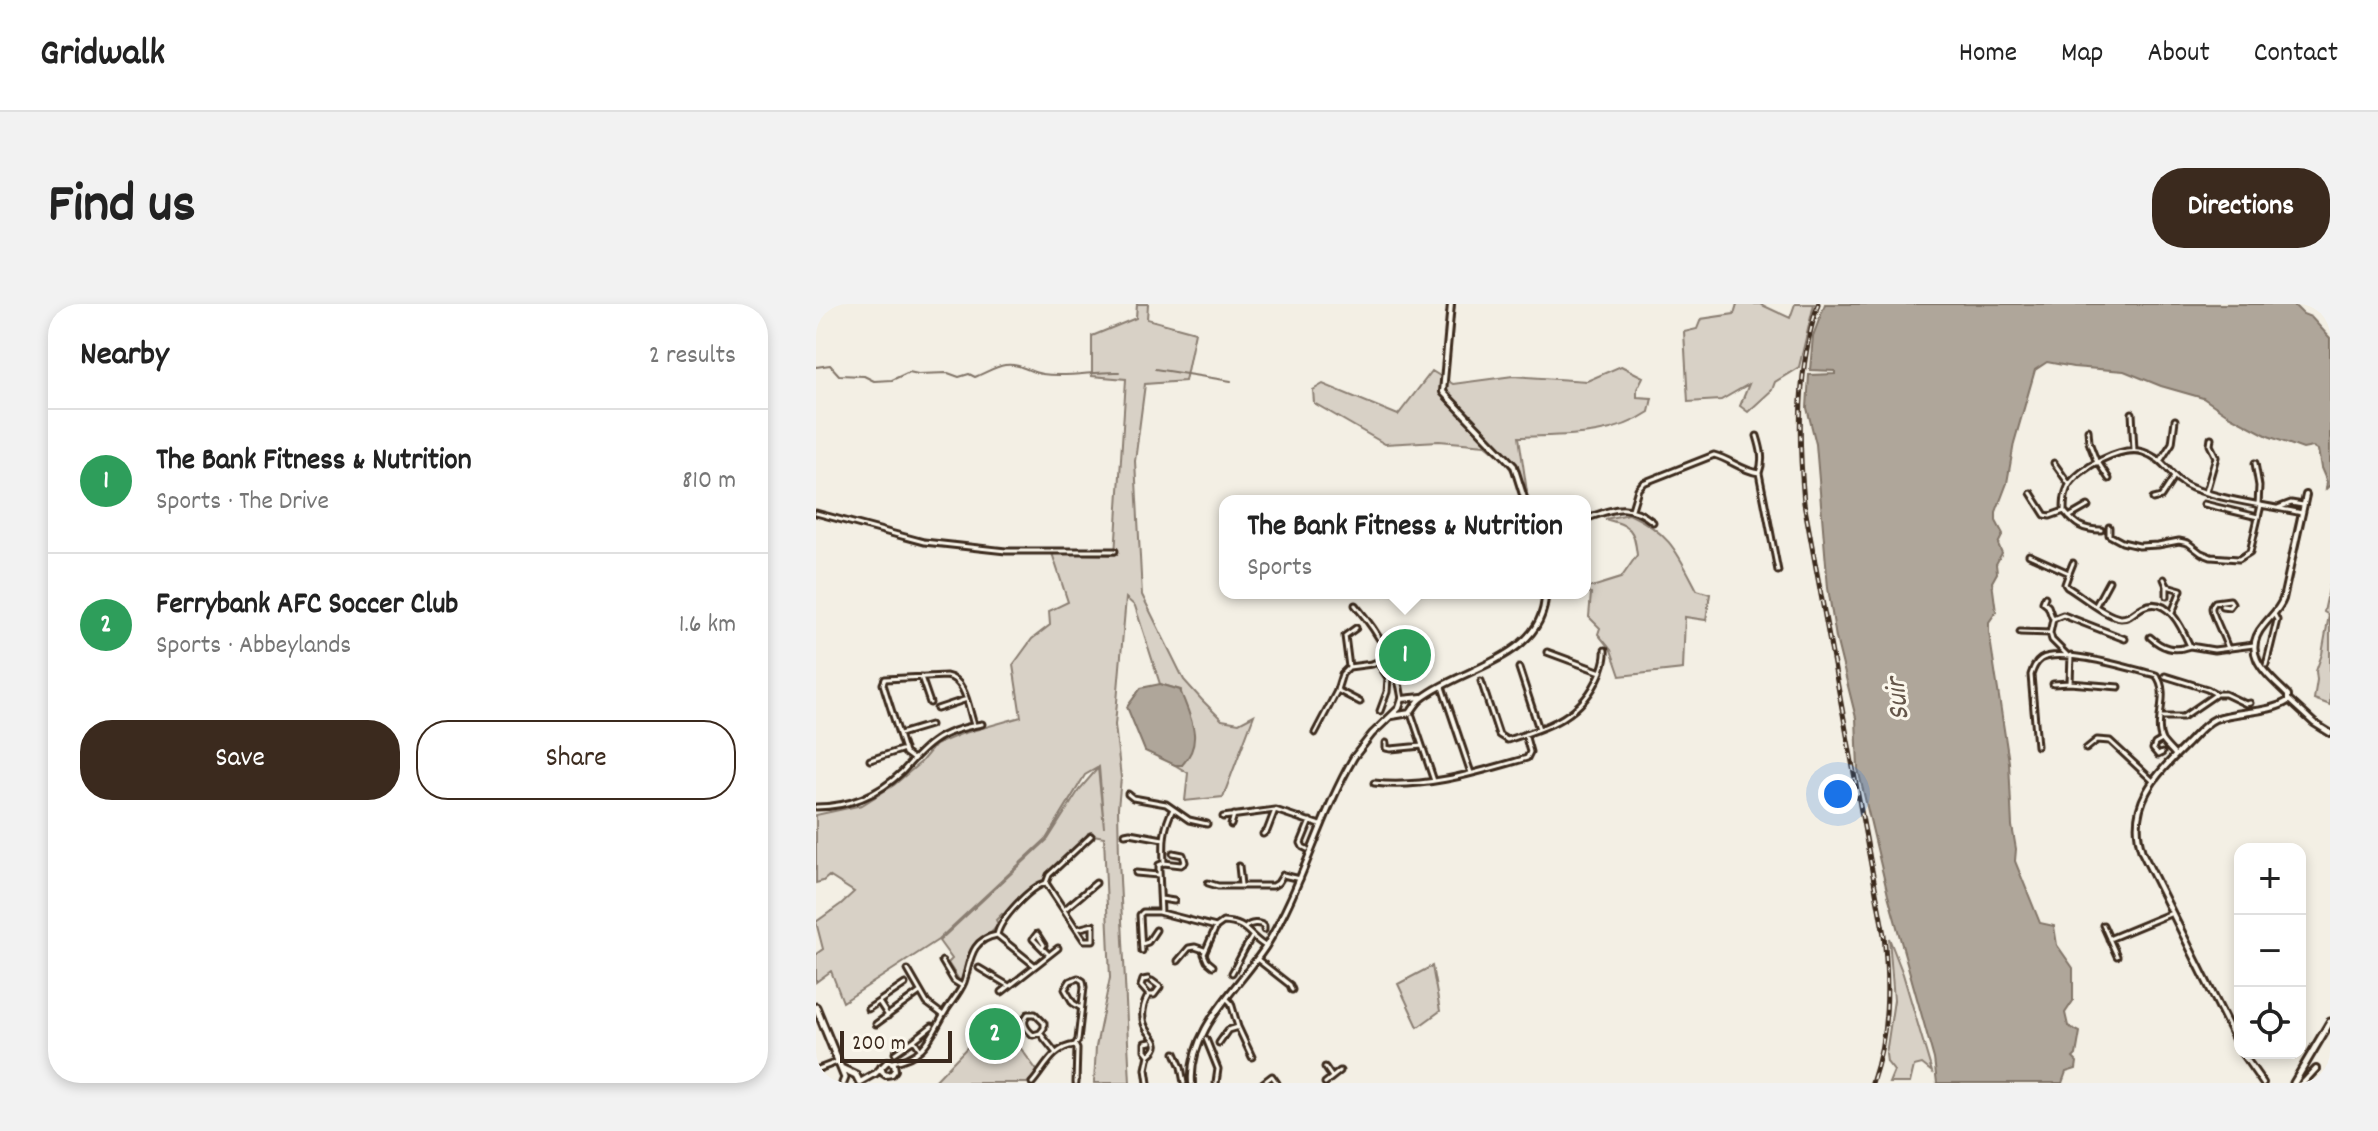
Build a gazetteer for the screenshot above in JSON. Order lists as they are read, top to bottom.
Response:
{
  "water": ["Suir"],
  "scale_bar": "200 m",
  "page": {
    "header": "Gridwalk",
    "nav": [
      "Home",
      "Map",
      "About",
      "Contact"
    ],
    "title": "Find us",
    "buttons": [
      "Directions",
      ["Save", "Share"]
    ],
    "heading": ["Nearby", "2 results"],
    "list": [
      {
        "mark": "1",
        "name": "The Bank Fitness & Nutrition",
        "note": "Sports · The Drive",
        "value": "810 m"
      },
      {
        "mark": "2",
        "name": "Ferrybank AFC Soccer Club",
        "note": "Sports · Abbeylands",
        "value": "1.6 km"
      }
    ],
    "popup": ["The Bank Fitness & Nutrition", "Sports"],
    "pins": ["1", "2"],
    "map_buttons": ["+", "−"],
    "scale": "200 m"
  }
}
